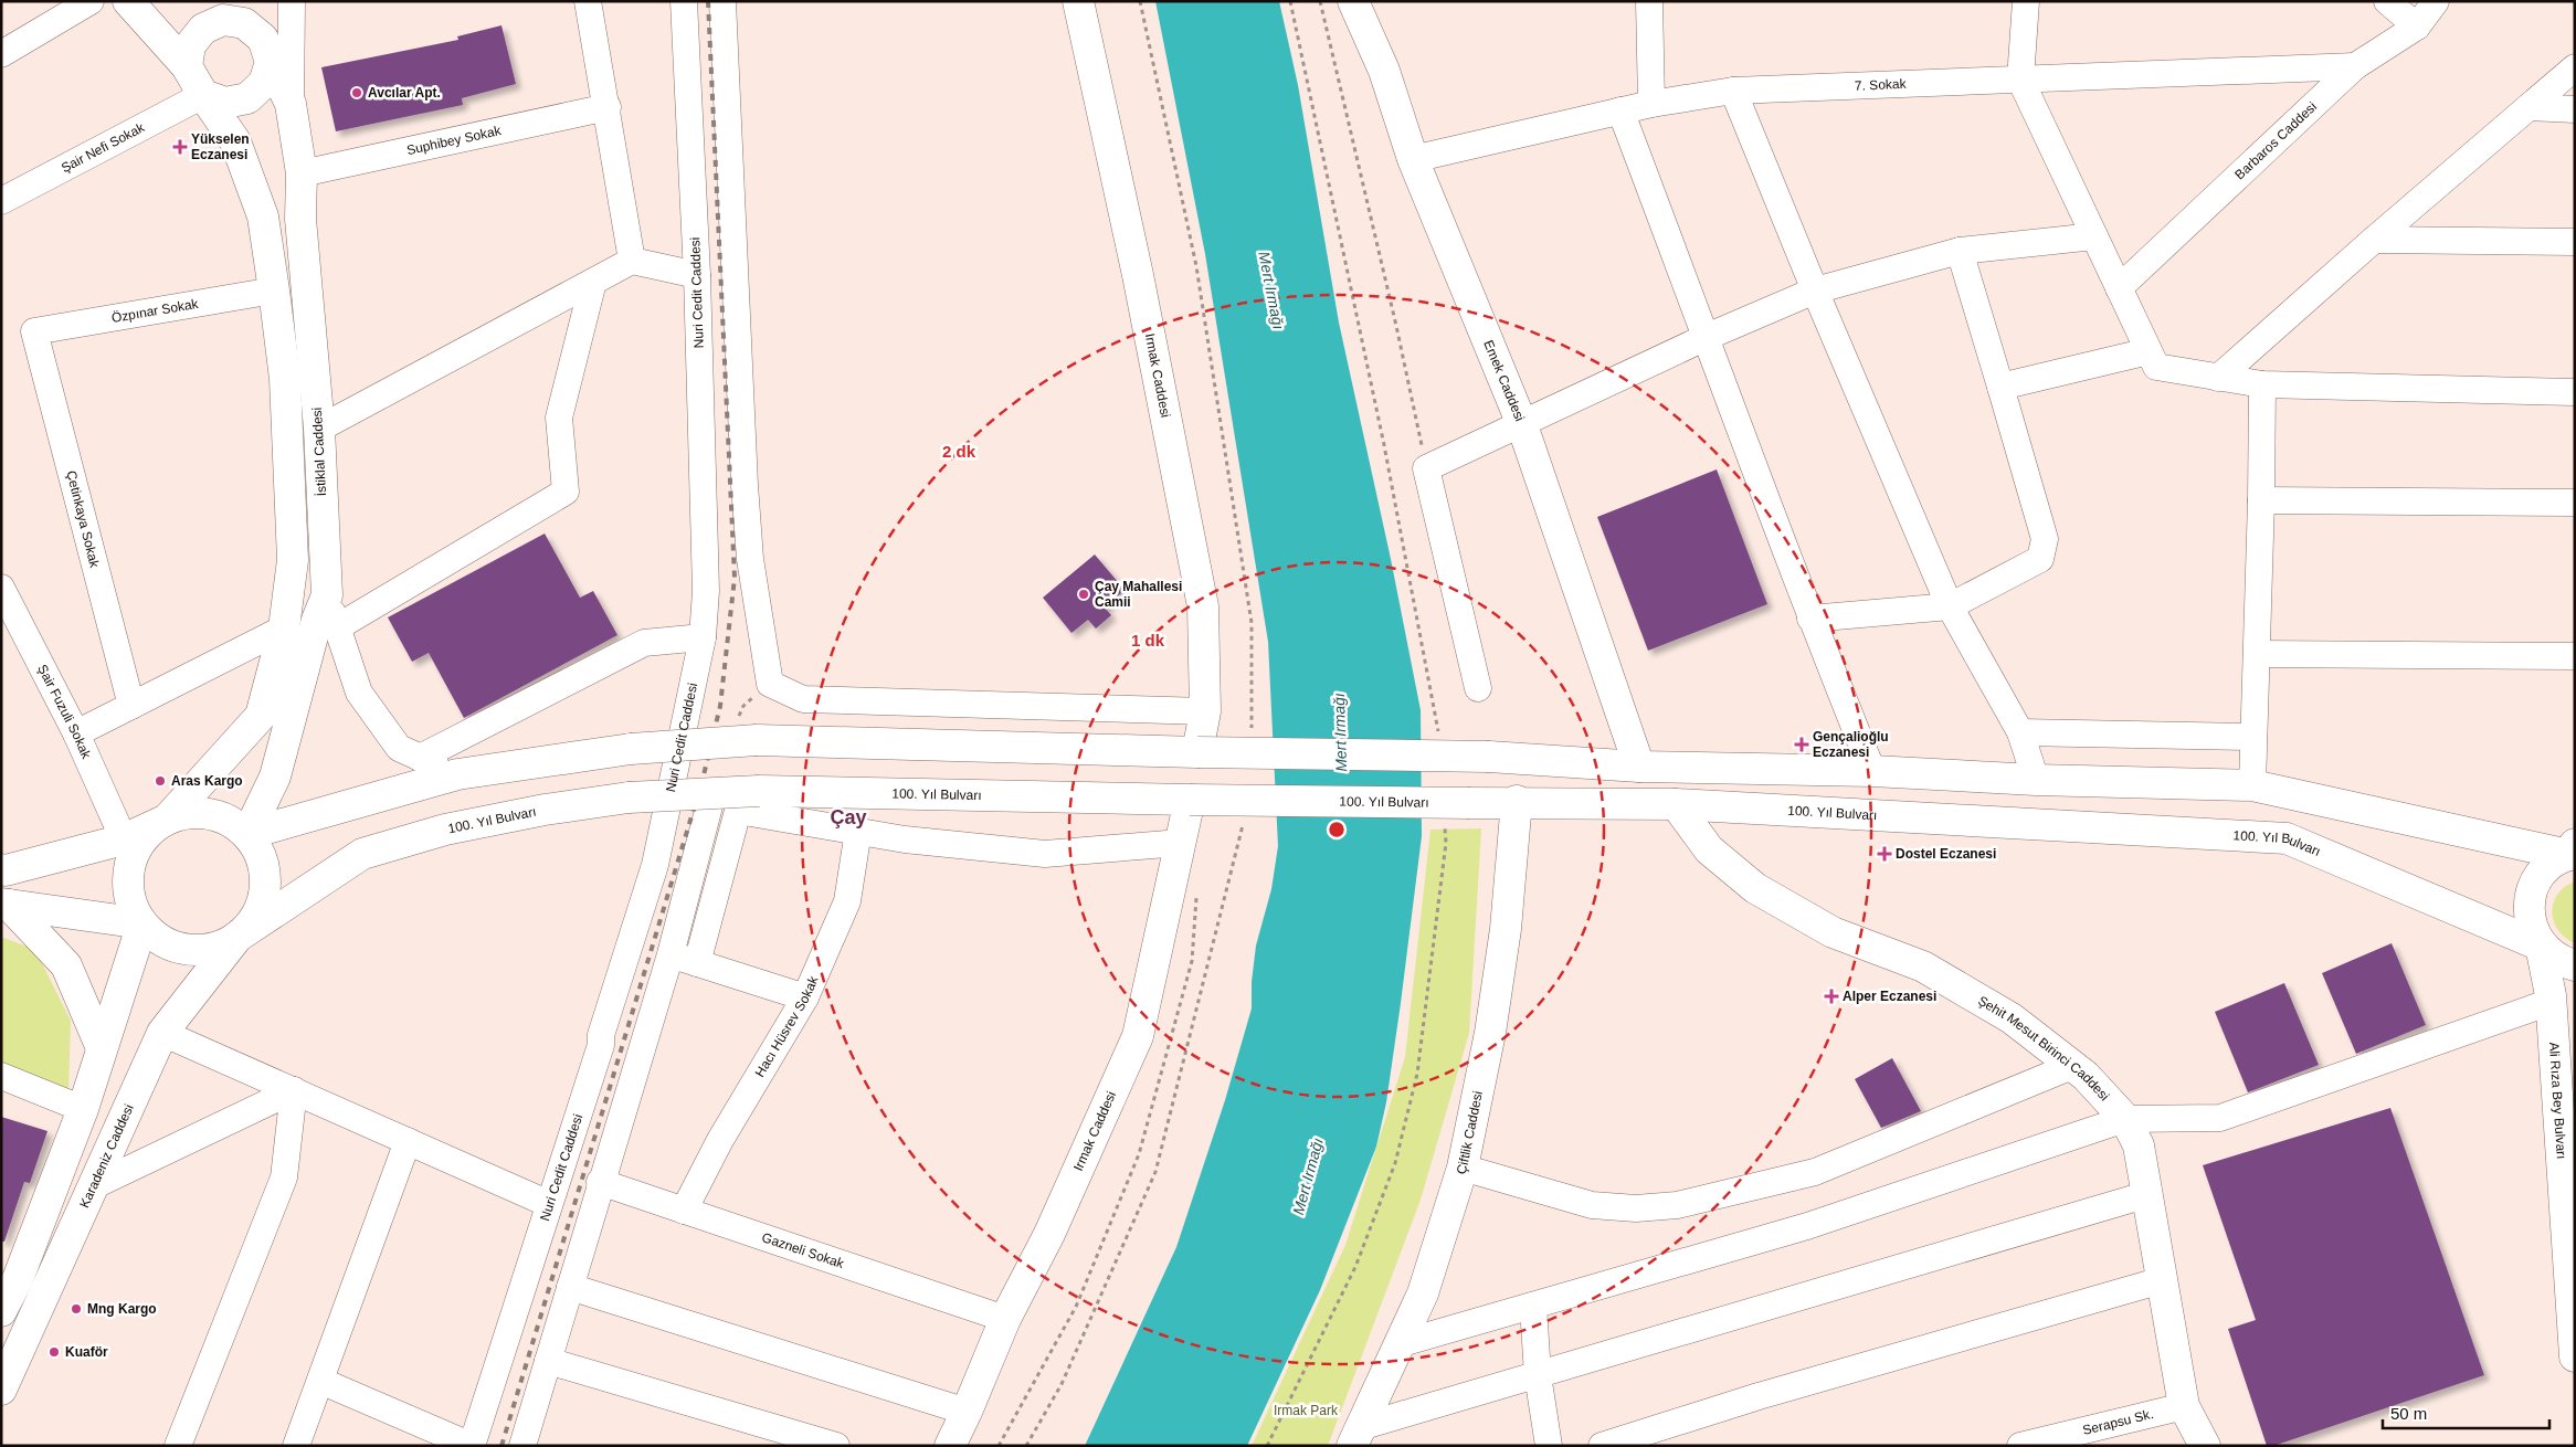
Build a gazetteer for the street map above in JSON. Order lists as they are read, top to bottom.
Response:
{
  "streets": {
    "main road": [
      "Irmak Caddesi",
      "Emek Caddesi",
      "İstiklal Caddesi",
      "100. Yıl Bulvarı",
      "Şehit Mesut Birinci Caddesi",
      "Ali Rıza Bey Bulvarı",
      "Çiftlik Caddesi",
      "Karadeniz Caddesi"
    ],
    "street": [
      "7. Sokak",
      "Suphibey Sokak",
      "Barbaros Caddesi",
      "Şair Nefi Sokak",
      "Nuri Cedit Caddesi",
      "Özpınar Sokak",
      "Çetinkaya Sokak",
      "Şair Fuzuli Sokak",
      "Hacı Hüsrev Sokak",
      "Gazneli Sokak",
      "Serapsu Sk."
    ]
  },
  "crossings": [
    ["7. Sokak", "Barbaros Caddesi"],
    ["7. Sokak", "Emek Caddesi"],
    ["Suphibey Sokak", "İstiklal Caddesi"],
    ["Şair Nefi Sokak", "İstiklal Caddesi"],
    ["Özpınar Sokak", "Çetinkaya Sokak"],
    ["Irmak Caddesi", "100. Yıl Bulvarı"],
    ["Irmak Caddesi", "Gazneli Sokak"],
    ["İstiklal Caddesi", "100. Yıl Bulvarı"],
    ["İstiklal Caddesi", "Karadeniz Caddesi"],
    ["100. Yıl Bulvarı", "Şehit Mesut Birinci Caddesi"],
    ["100. Yıl Bulvarı", "Ali Rıza Bey Bulvarı"],
    ["100. Yıl Bulvarı", "Çiftlik Caddesi"],
    ["100. Yıl Bulvarı", "Karadeniz Caddesi"],
    ["Hacı Hüsrev Sokak", "Gazneli Sokak"],
    ["Şehit Mesut Birinci Caddesi", "Serapsu Sk."]
  ],
  "districts": ["Çay"],
  "water": ["Mert Irmağı"],
  "parks": ["Irmak Park"],
  "places": {
    "other": [
      "Avcılar Apt.",
      "Çay Mahallesi Camii",
      "Aras Kargo",
      "Mng Kargo",
      "Kuaför"
    ],
    "health": [
      "Yükselen Eczanesi",
      "Gençalioğlu Eczanesi",
      "Dostel Eczanesi",
      "Alper Eczanesi"
    ]
  },
  "scale_bar": "50 m",
  "rings": ["2 dk", "1 dk"]
}
